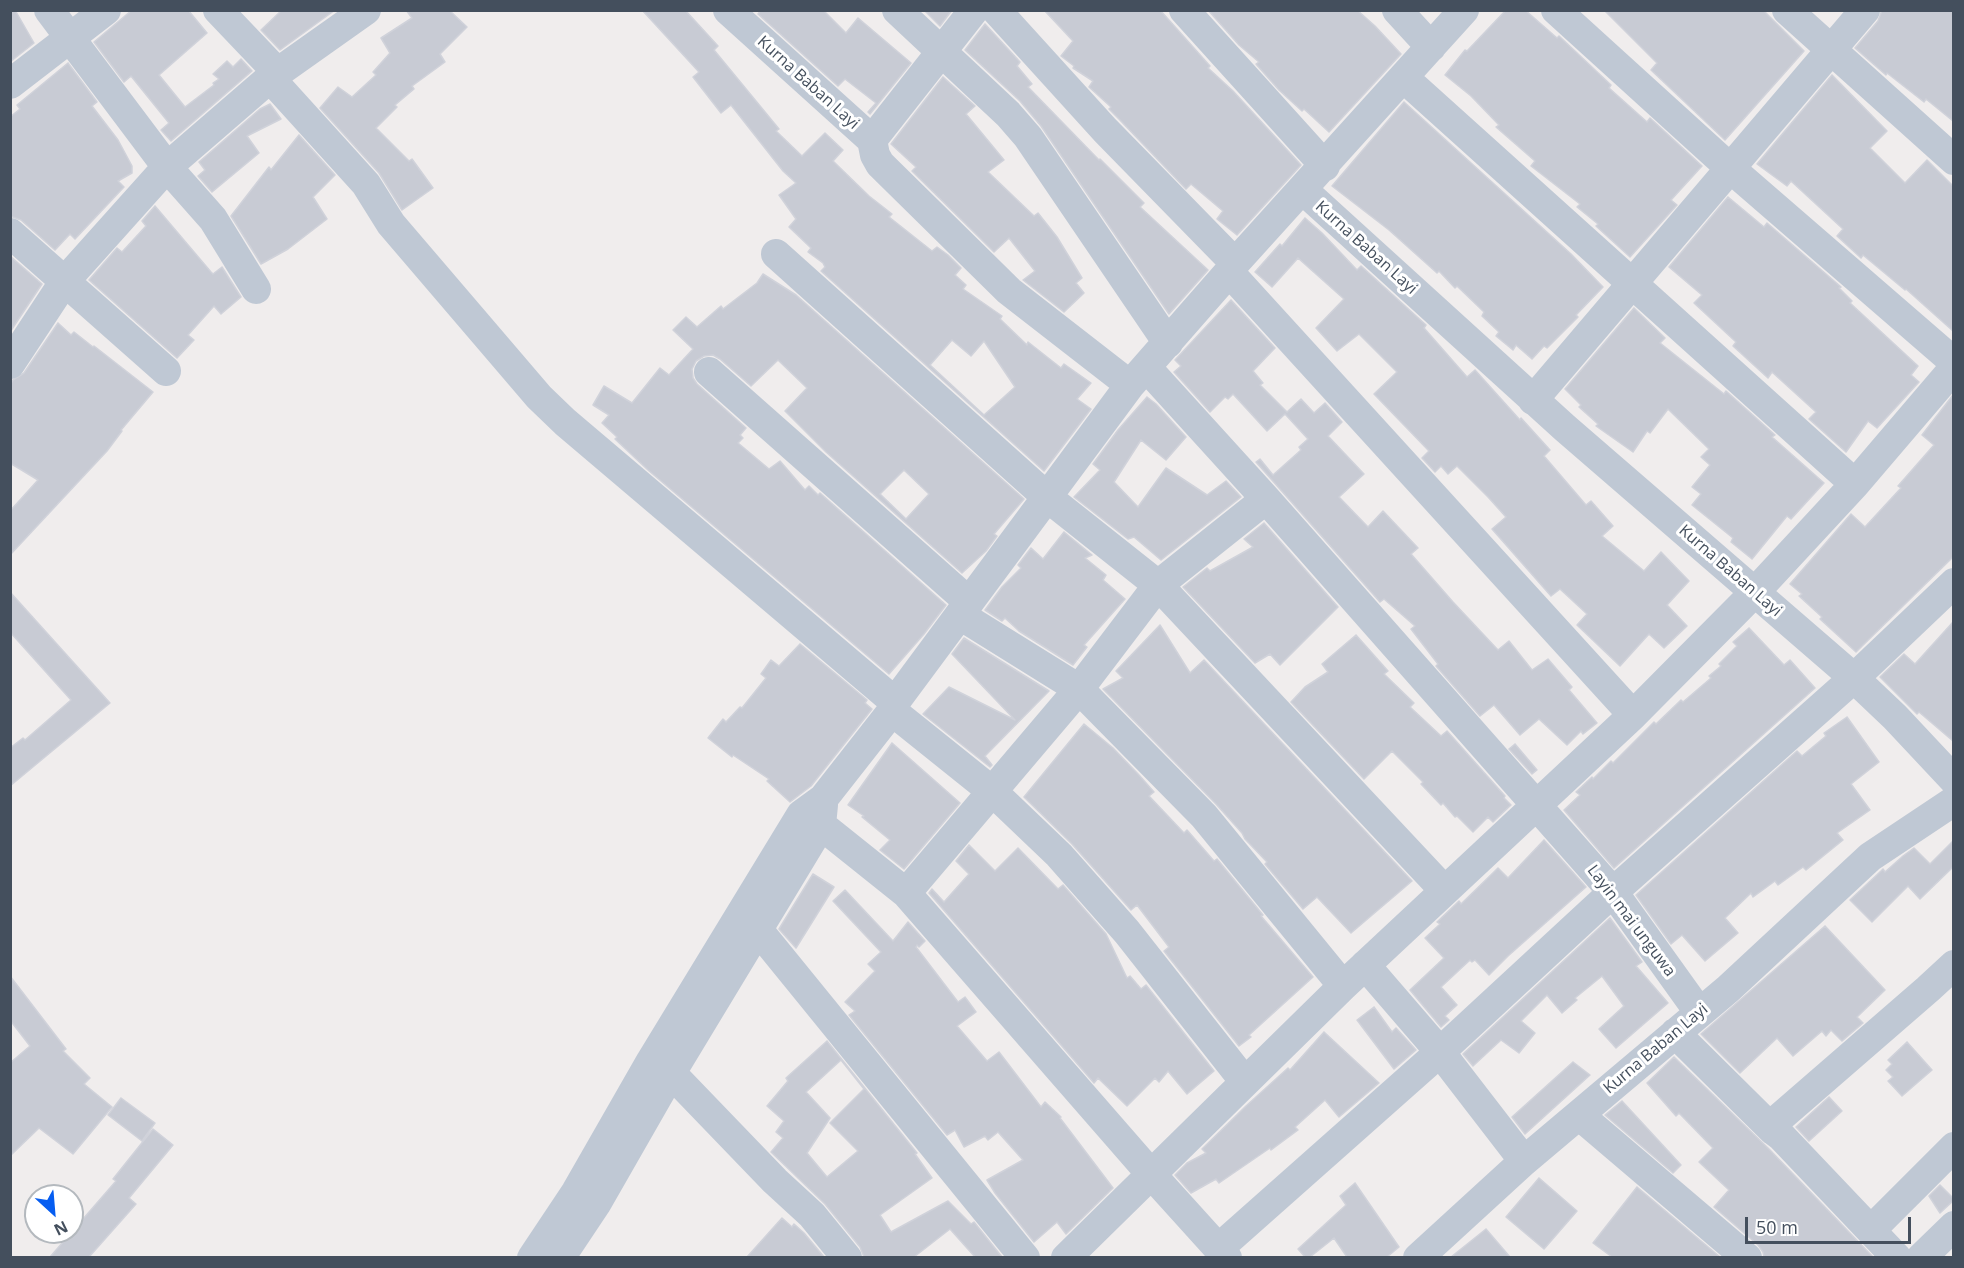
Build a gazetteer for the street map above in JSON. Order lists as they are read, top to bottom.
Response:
{
  "streets": {
    "street": ["Kurna Baban Layi", "Layin mai unguwa"]
  },
  "crossings": [
    ["Kurna Baban Layi", "Layin mai unguwa"]
  ],
  "scale_bar": "50 m",
  "north": "bottom right"
}
